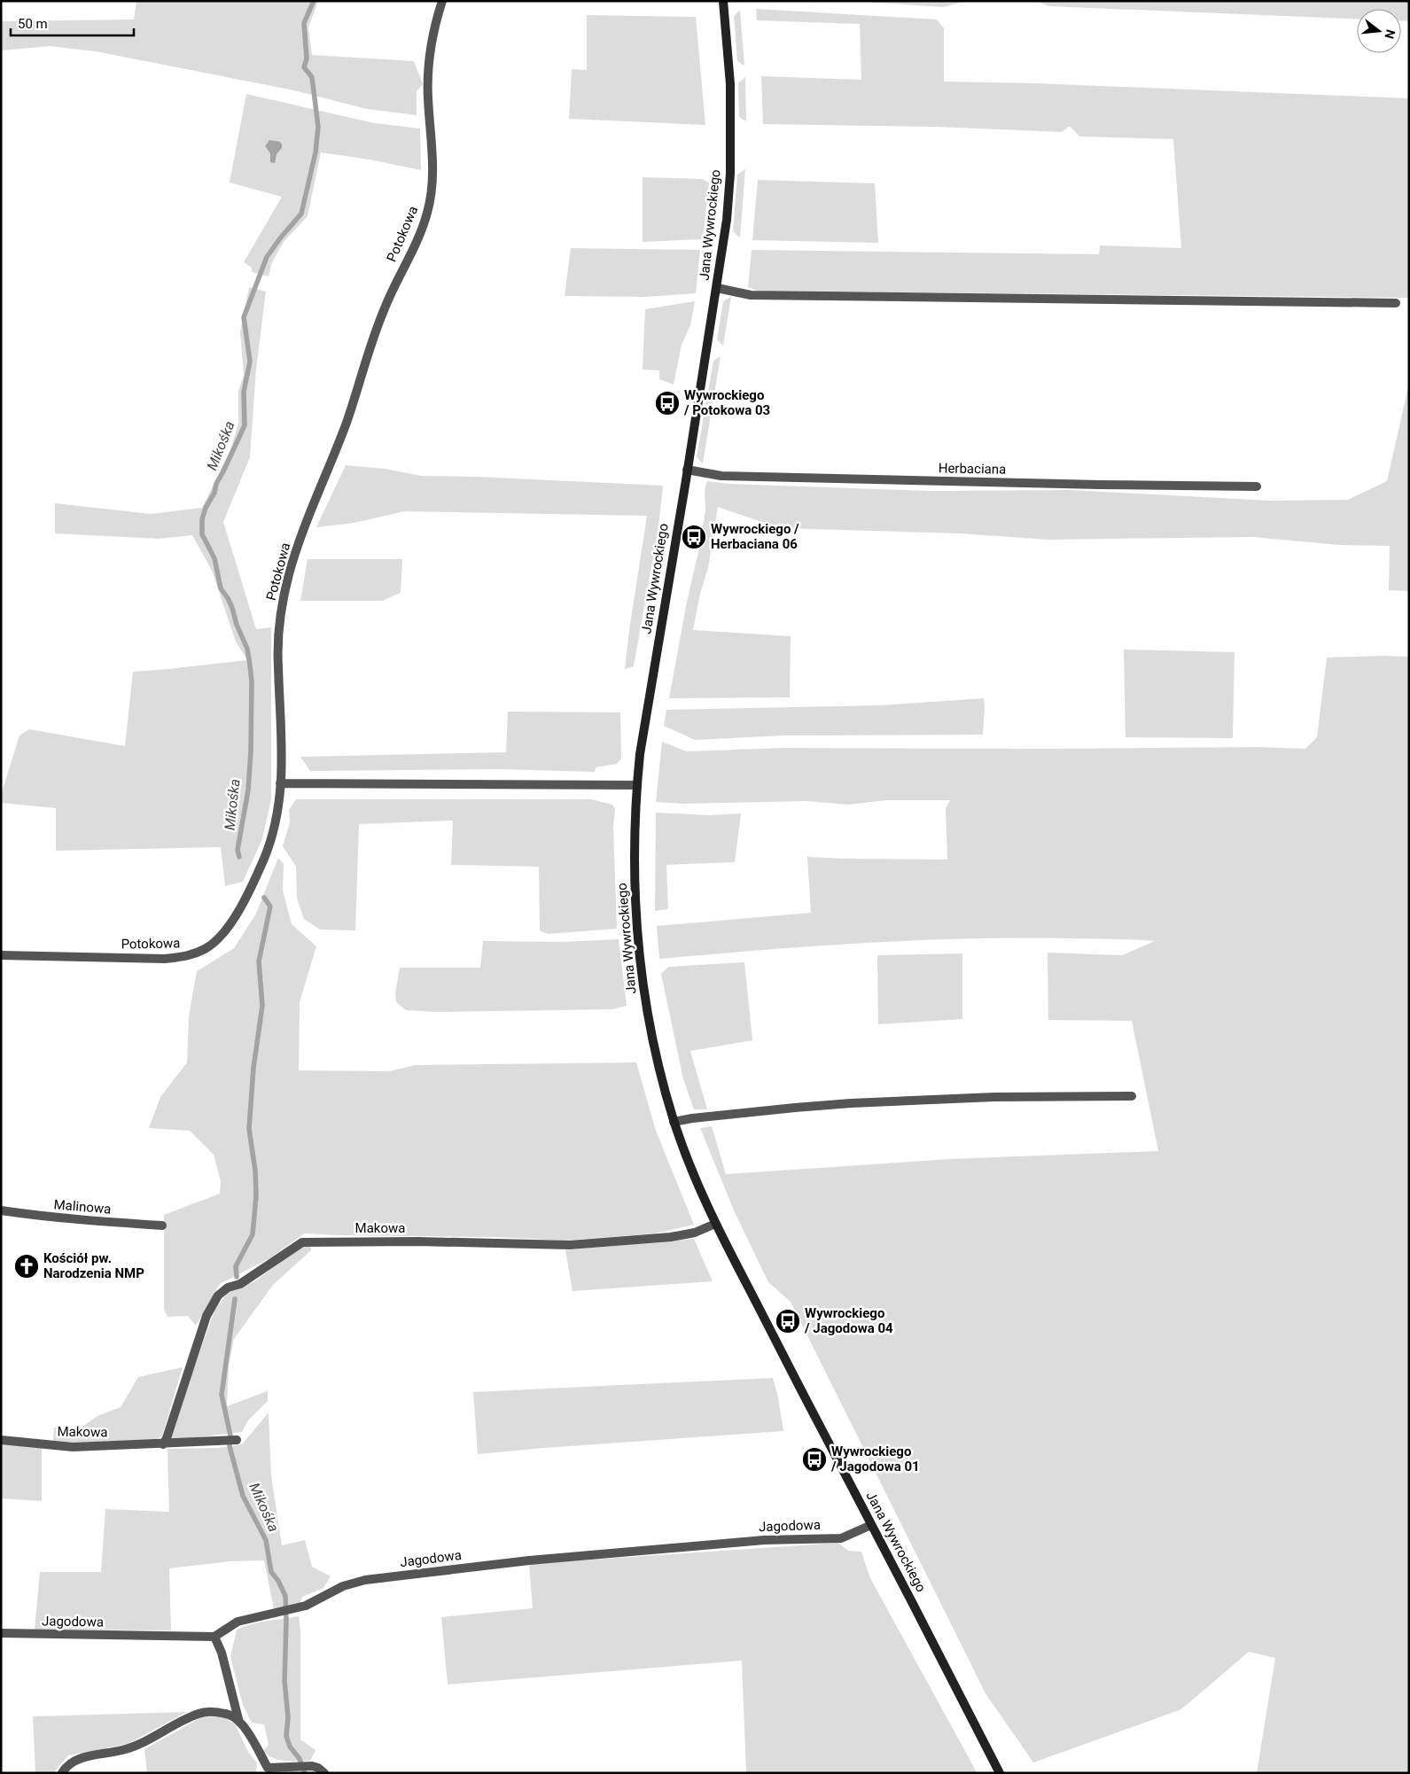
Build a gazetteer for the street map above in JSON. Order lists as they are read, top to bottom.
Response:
{
  "streets": {
    "street": [
      "Jana Wywrockiego",
      "Potokowa",
      "Herbaciana",
      "Malinowa",
      "Makowa",
      "Jagodowa"
    ]
  },
  "crossings": [
    ["Jana Wywrockiego", "Herbaciana"],
    ["Jana Wywrockiego", "Makowa"],
    ["Jana Wywrockiego", "Jagodowa"]
  ],
  "water": ["Mikośka"],
  "places": {
    "bus stop": [
      "Wywrockiego / Potokowa 03",
      "Wywrockiego / Herbaciana 06",
      "Wywrockiego / Jagodowa 04",
      "Wywrockiego / Jagodowa 01"
    ],
    "church": ["Kościół pw. Narodzenia NMP"]
  },
  "scale_bar": "50 m",
  "north": "right"
}
